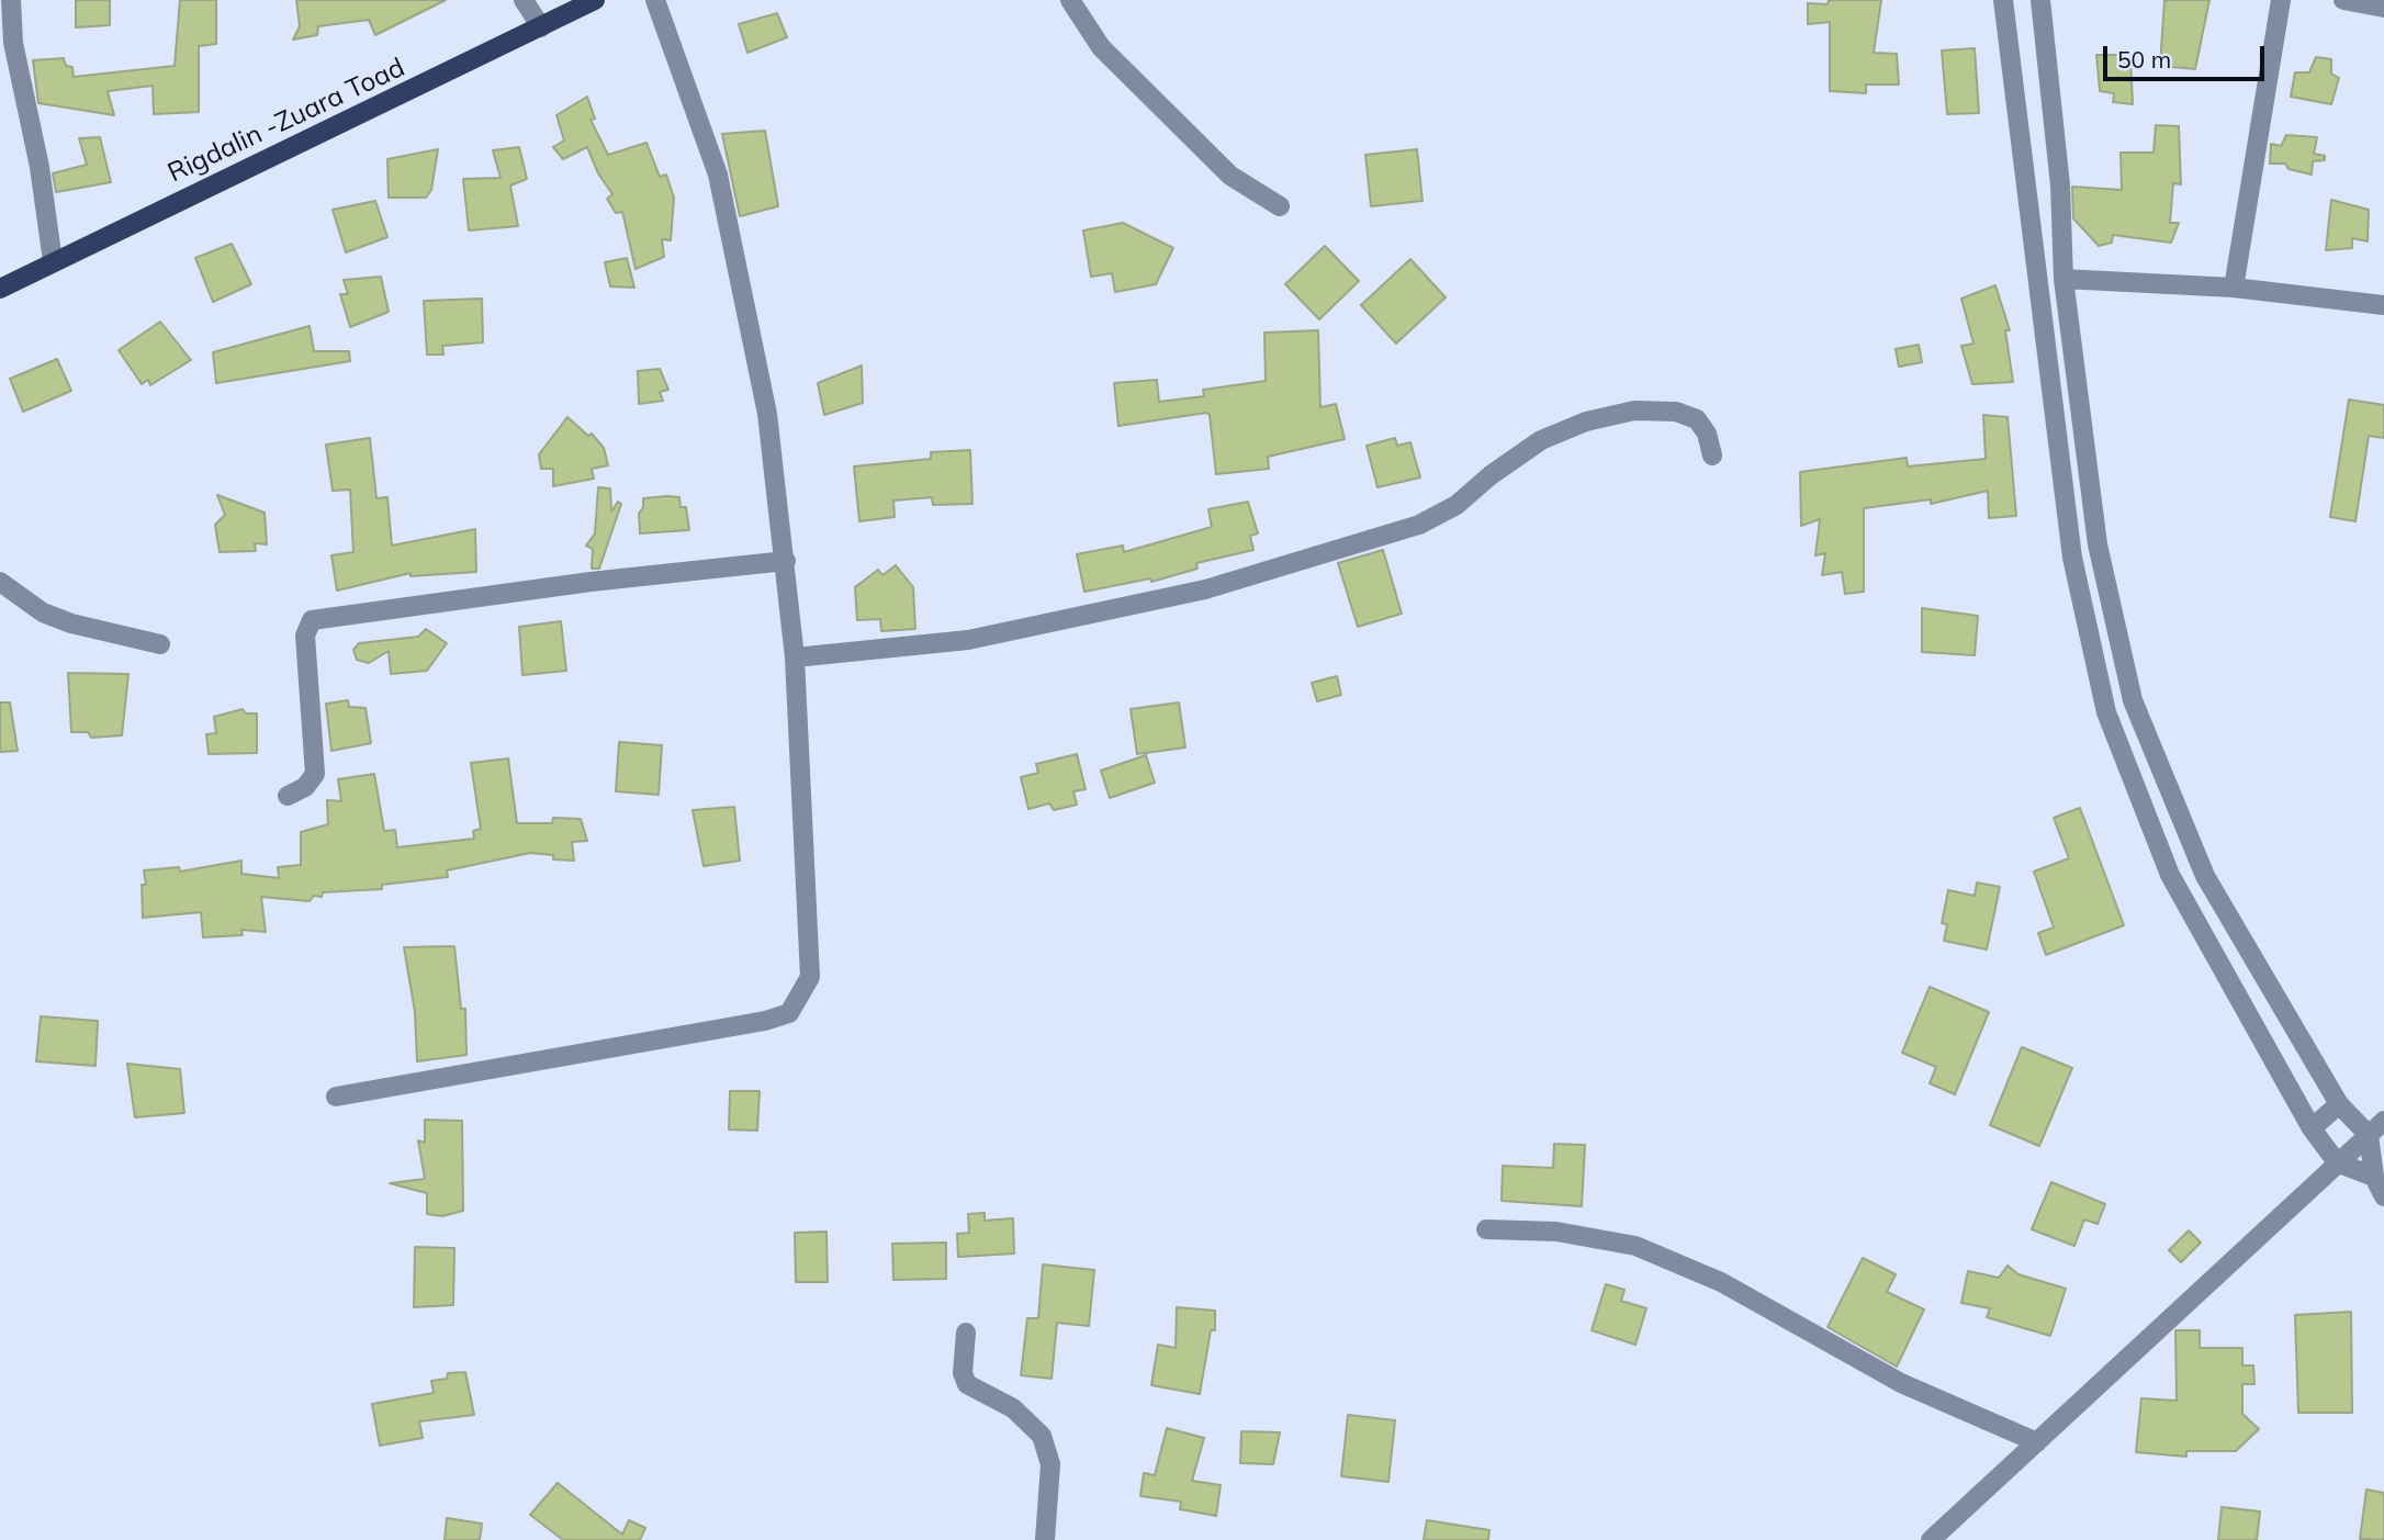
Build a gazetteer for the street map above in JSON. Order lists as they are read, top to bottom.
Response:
{
  "streets": {
    "main road": ["Rigdalin -Zuara Toad"]
  },
  "scale_bar": "50 m"
}
